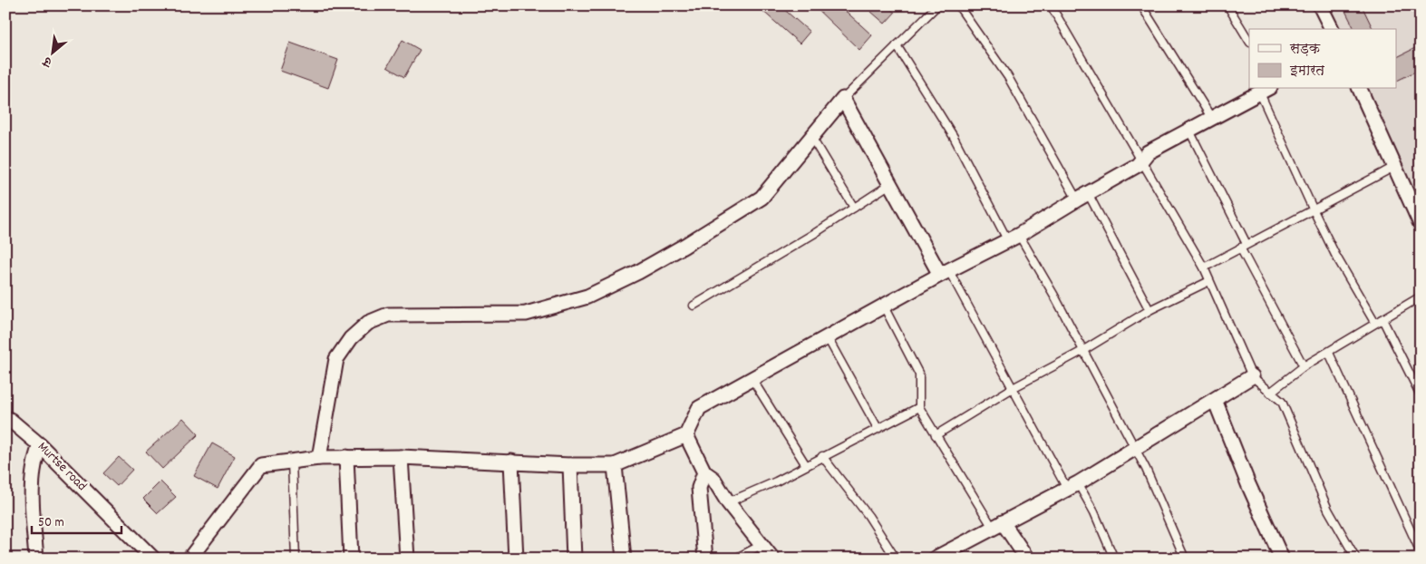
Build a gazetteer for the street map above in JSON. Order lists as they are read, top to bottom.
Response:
{
  "streets": {
    "street": ["Murtse road"]
  },
  "legend": ["सड़क", "इमारत"],
  "scale_bar": "50 m",
  "north": "bottom left"
}
